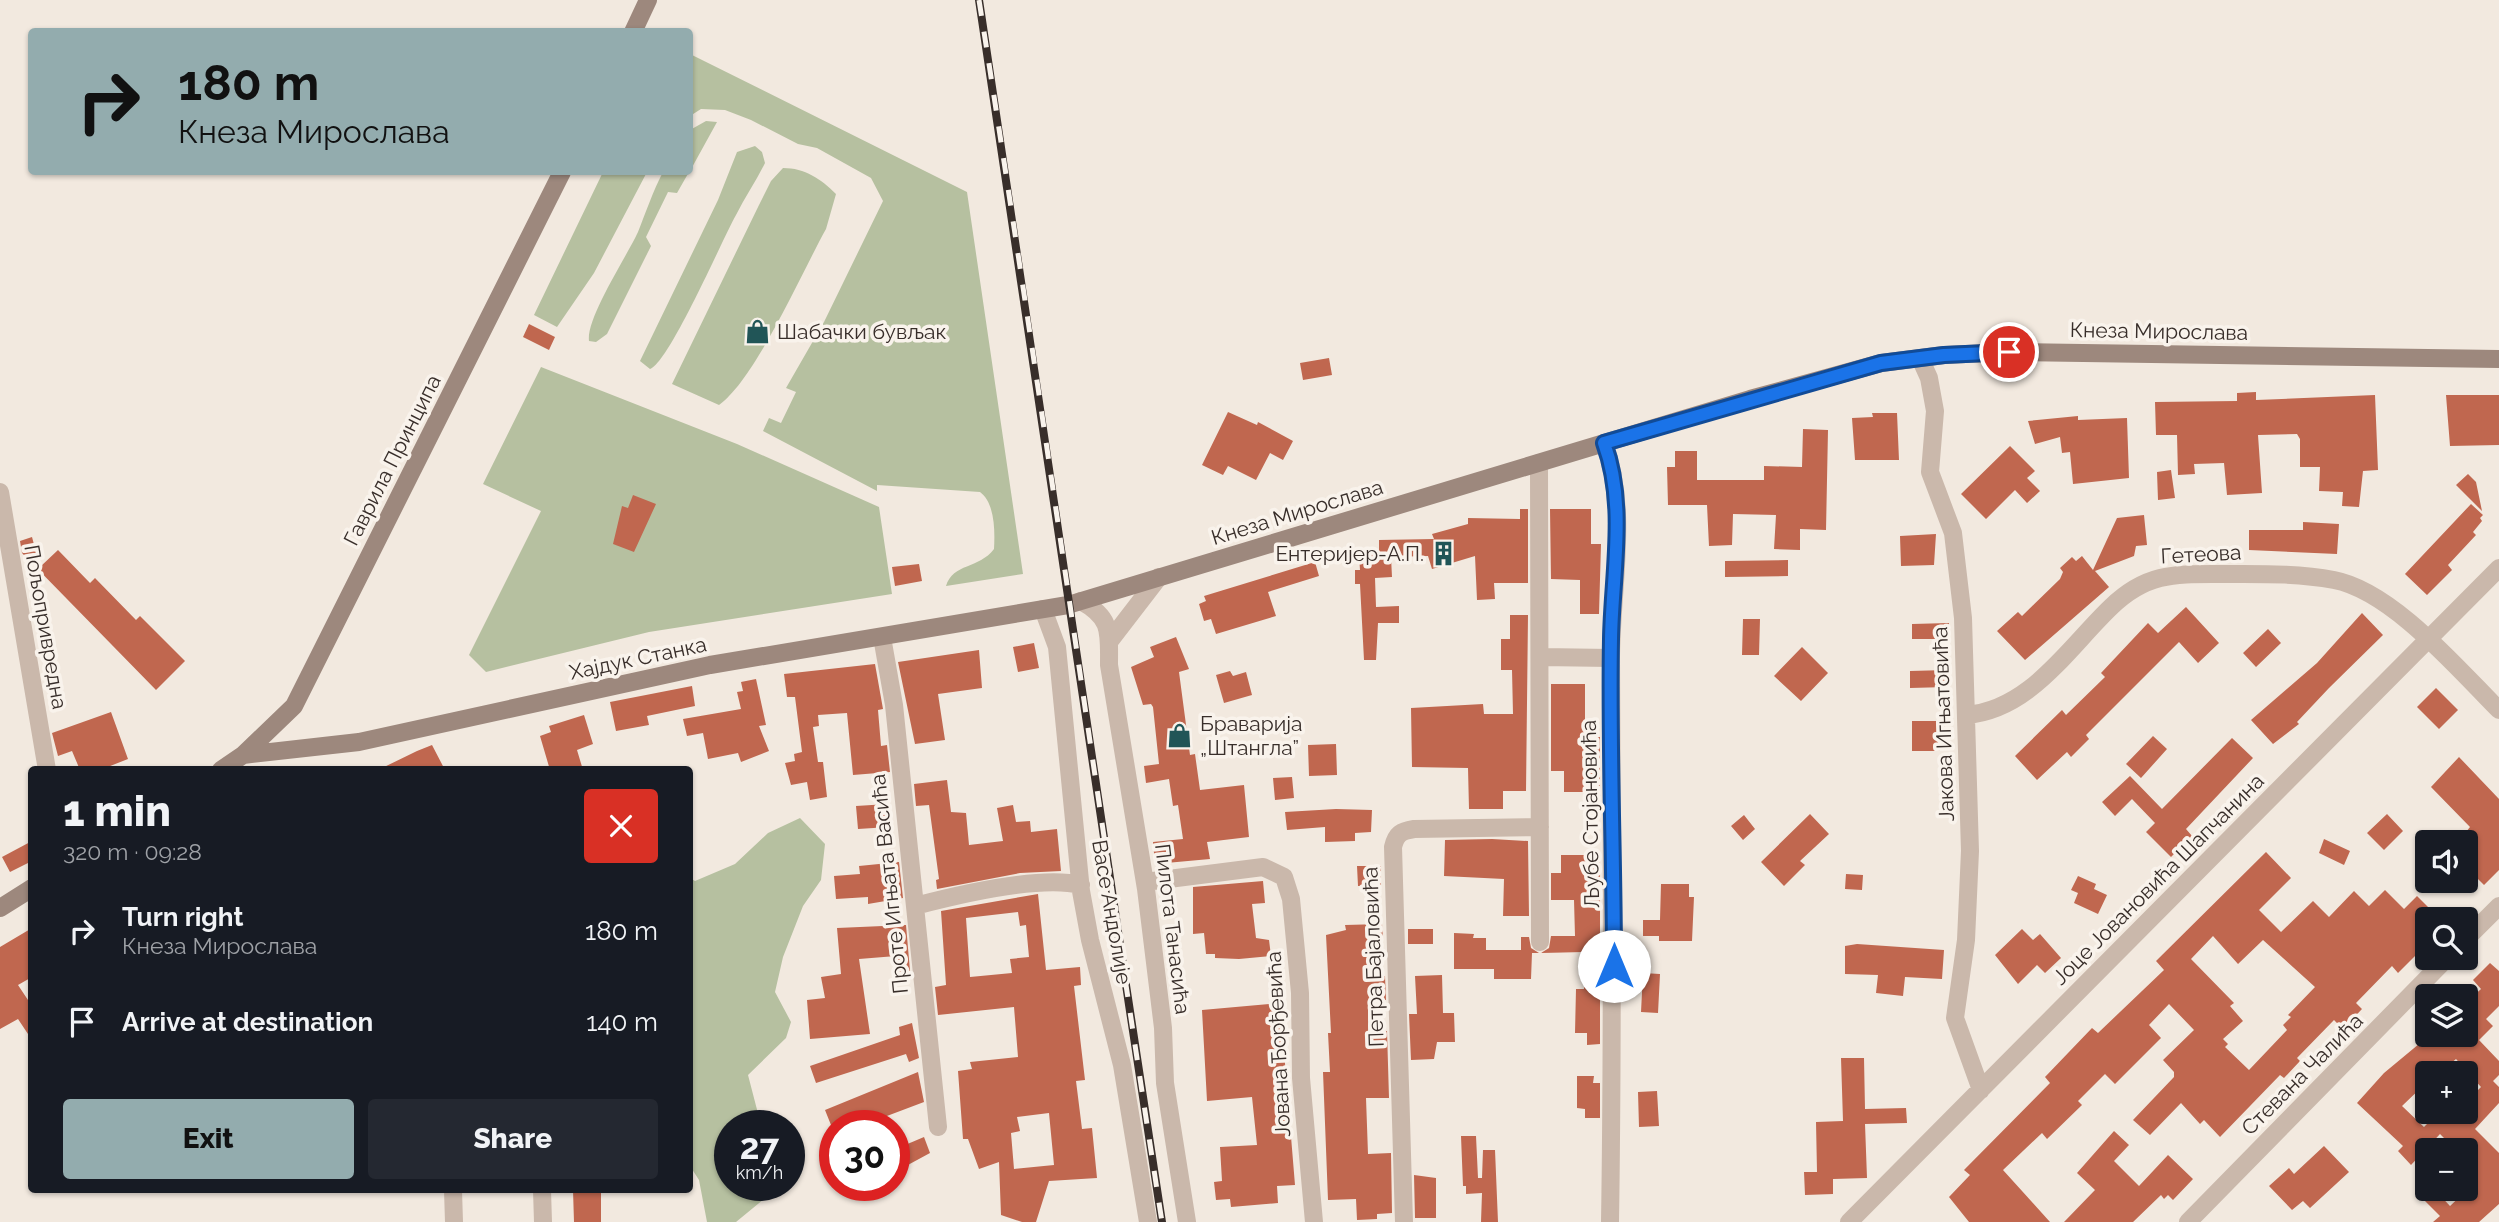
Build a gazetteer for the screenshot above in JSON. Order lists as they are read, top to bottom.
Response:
{
  "streets": {
    "street": [
      "Кнеза Мирослава",
      "Гаврила Принципа",
      "Гетеова",
      "Пољопривредна",
      "Хајдук Станка",
      "Јакова Игњатовића",
      "Љубе Стојановића",
      "Јоце Јовановића Шапчанина",
      "Проте Игњата Васића",
      "Васе Андолије",
      "Пилота Танасића",
      "Петра Бајаловића",
      "Јована Ђорђевића",
      "Стевана Чалића"
    ]
  },
  "crossings": [
    ["Кнеза Мирослава", "Хајдук Станка"],
    ["Кнеза Мирослава", "Јакова Игњатовића"],
    ["Кнеза Мирослава", "Љубе Стојановића"],
    ["Кнеза Мирослава", "Пилота Танасића"],
    ["Гаврила Принципа", "Хајдук Станка"],
    ["Гетеова", "Јакова Игњатовића"],
    ["Гетеова", "Јоце Јовановића Шапчанина"],
    ["Хајдук Станка", "Проте Игњата Васића"],
    ["Хајдук Станка", "Васе Андолије"],
    ["Хајдук Станка", "Пилота Танасића"],
    ["Јакова Игњатовића", "Јоце Јовановића Шапчанина"],
    ["Пилота Танасића", "Јована Ђорђевића"]
  ],
  "places": {
    "shop": ["Шабачки бувљак", "Браварија „Штангла”"],
    "building": ["Ентеријер-А.П."]
  },
  "page": {
    "turn": ["180 m", "Кнеза Мирослава"],
    "heading": ["1 min", "320 m · 09:28"],
    "map_buttons": ["+", "−"],
    "list": [
      {
        "name": "Turn right",
        "note": "Кнеза Мирослава",
        "value": "180 m"
      },
      {
        "name": "Arrive at destination",
        "value": "140 m"
      }
    ],
    "buttons": ["Exit", "Share"],
    "speed": "27 km/h",
    "limit": "30"
  }
}
